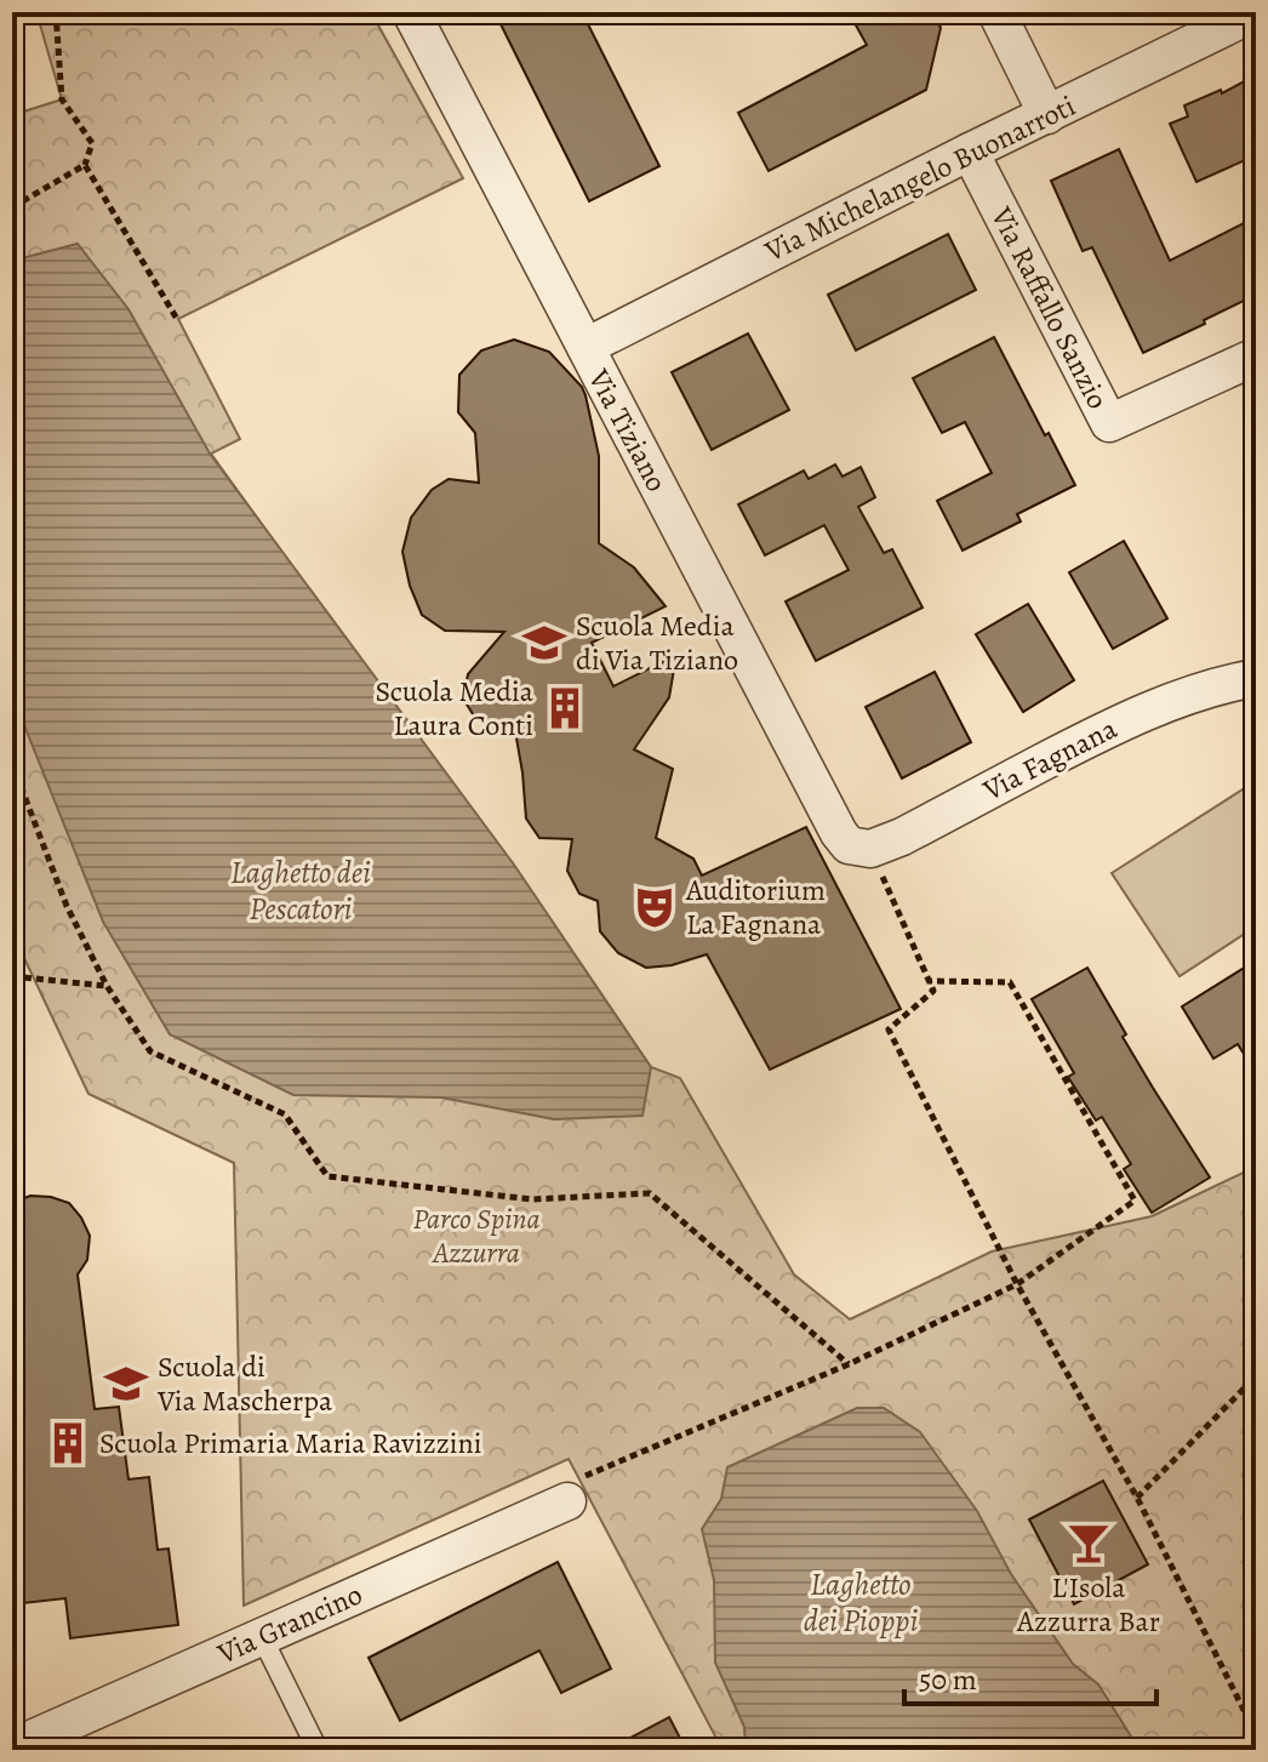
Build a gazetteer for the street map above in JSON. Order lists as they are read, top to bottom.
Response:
{
  "streets": {
    "street": [
      "Via Michelangelo Buonarroti",
      "Via Raffallo Sanzio",
      "Via Tiziano",
      "Via Fagnana",
      "Via Grancino"
    ]
  },
  "crossings": [
    ["Via Michelangelo Buonarroti", "Via Raffallo Sanzio"],
    ["Via Michelangelo Buonarroti", "Via Tiziano"],
    ["Via Tiziano", "Via Fagnana"]
  ],
  "water": ["Laghetto dei Pescatori", "Laghetto dei Pioppi"],
  "parks": ["Parco Spina Azzurra"],
  "places": {
    "school or university": ["Scuola Media di Via Tiziano", "Scuola di Via Mascherpa"],
    "building": ["Scuola Media Laura Conti", "Scuola Primaria Maria Ravizzini"],
    "theatre": ["Auditorium La Fagnana"],
    "bar": ["L'Isola Azzurra Bar"]
  },
  "scale_bar": "50 m"
}
